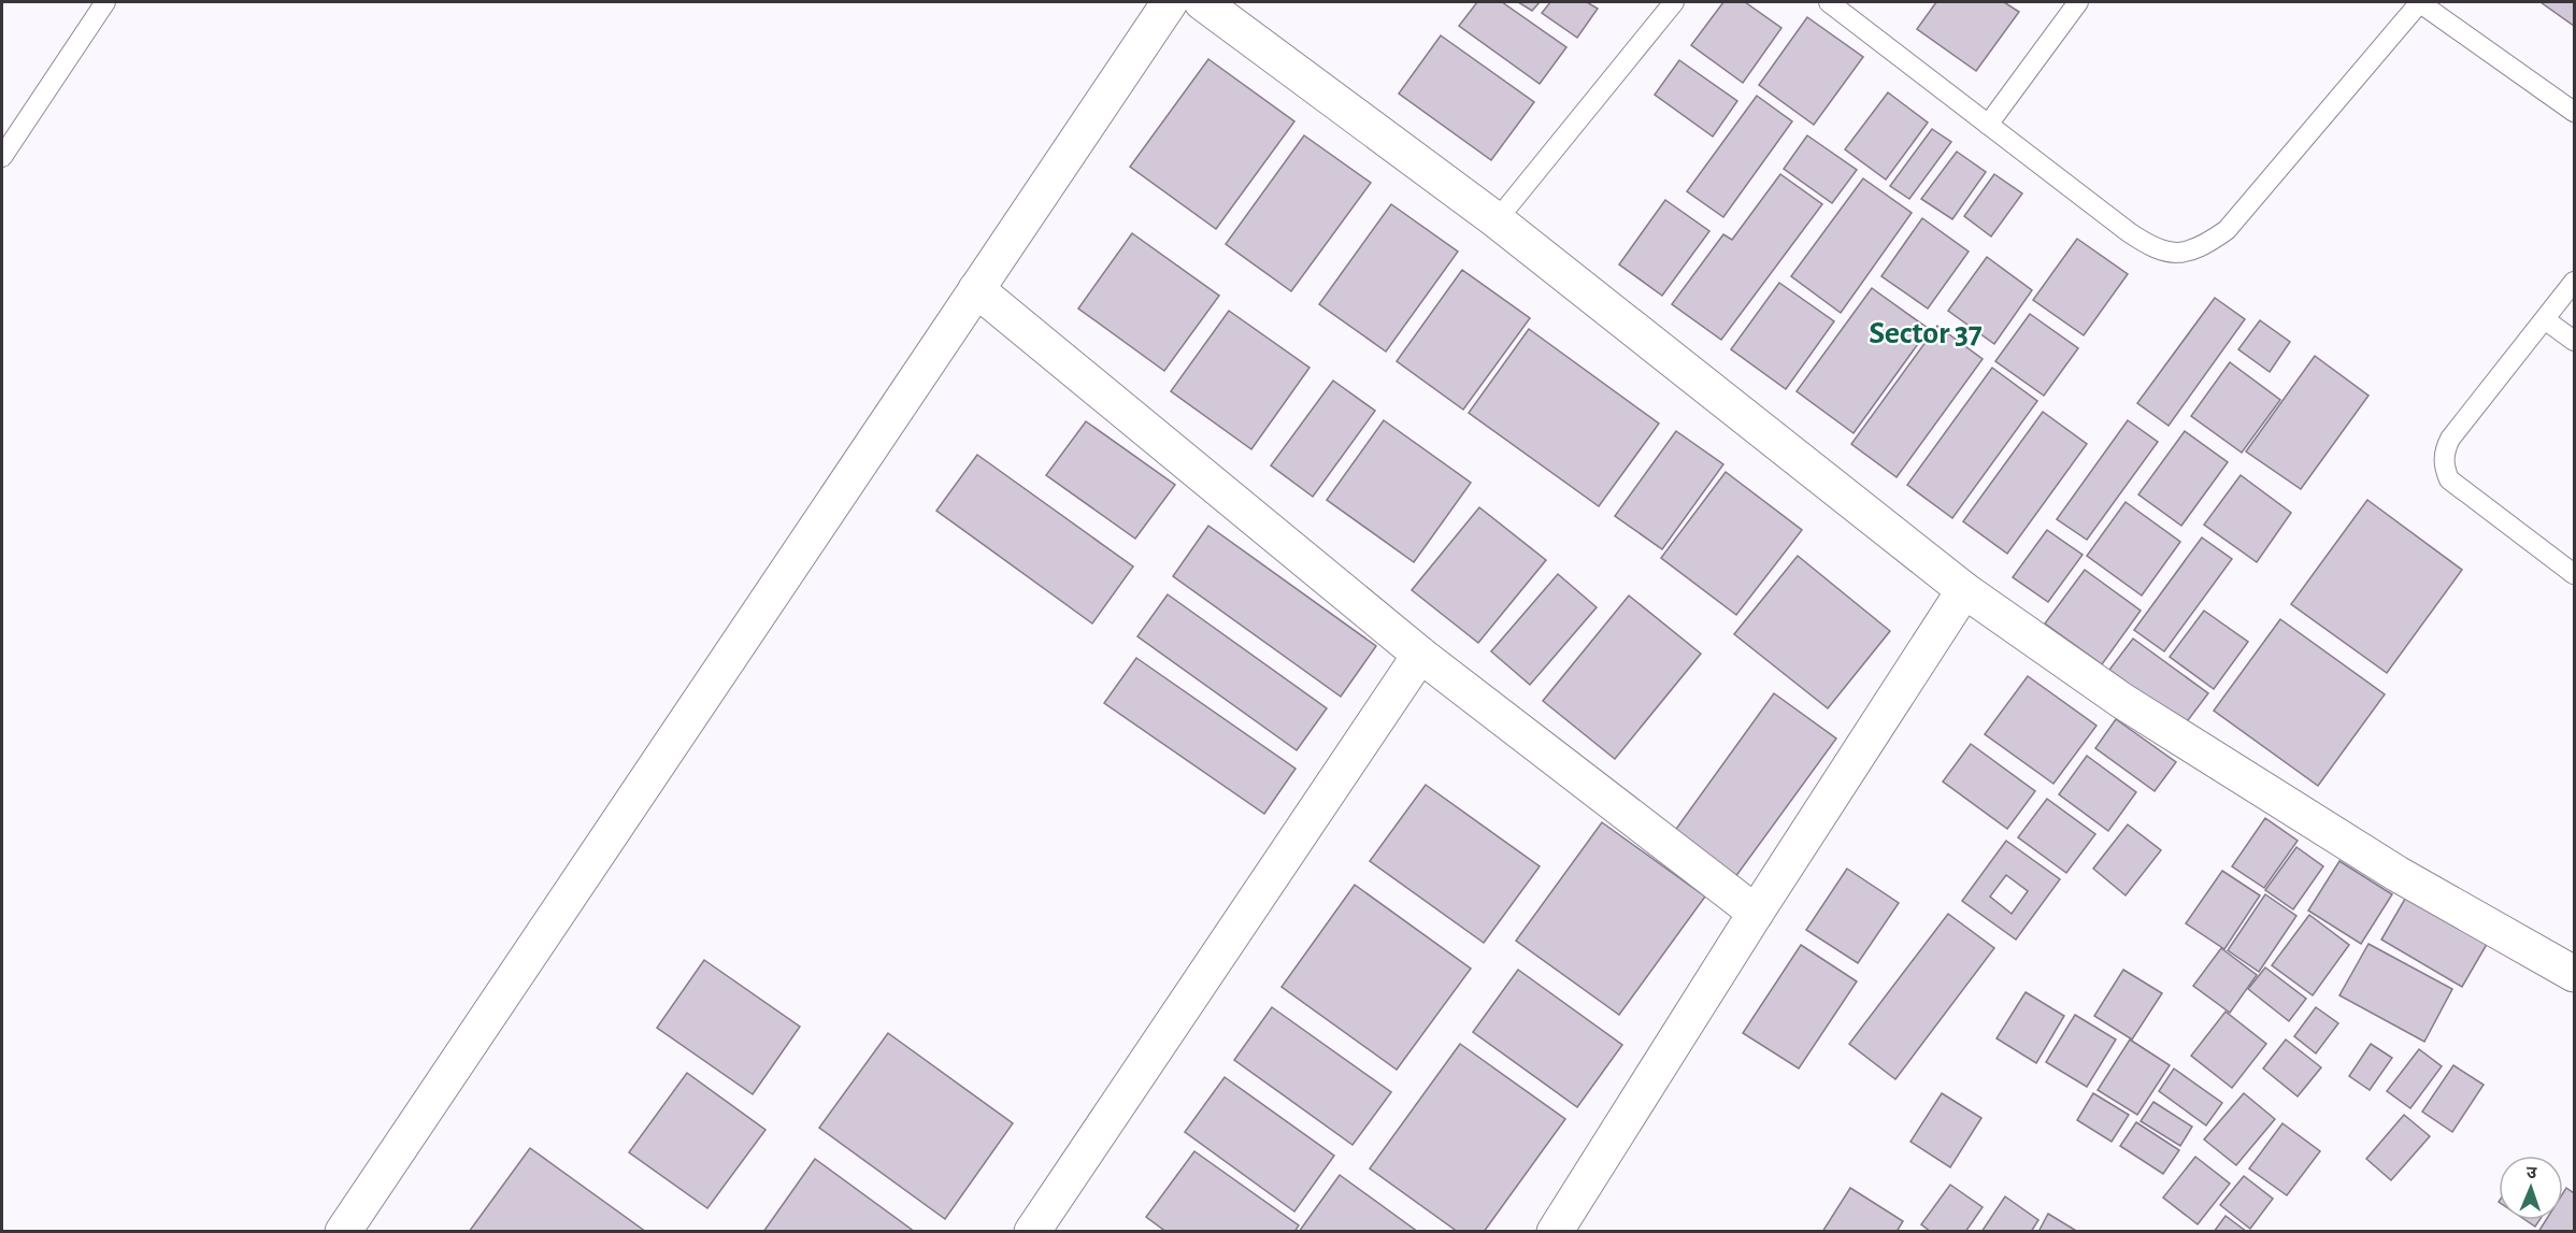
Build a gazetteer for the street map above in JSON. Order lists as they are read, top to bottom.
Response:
{
  "districts": ["Sector 37"],
  "north": "top"
}
